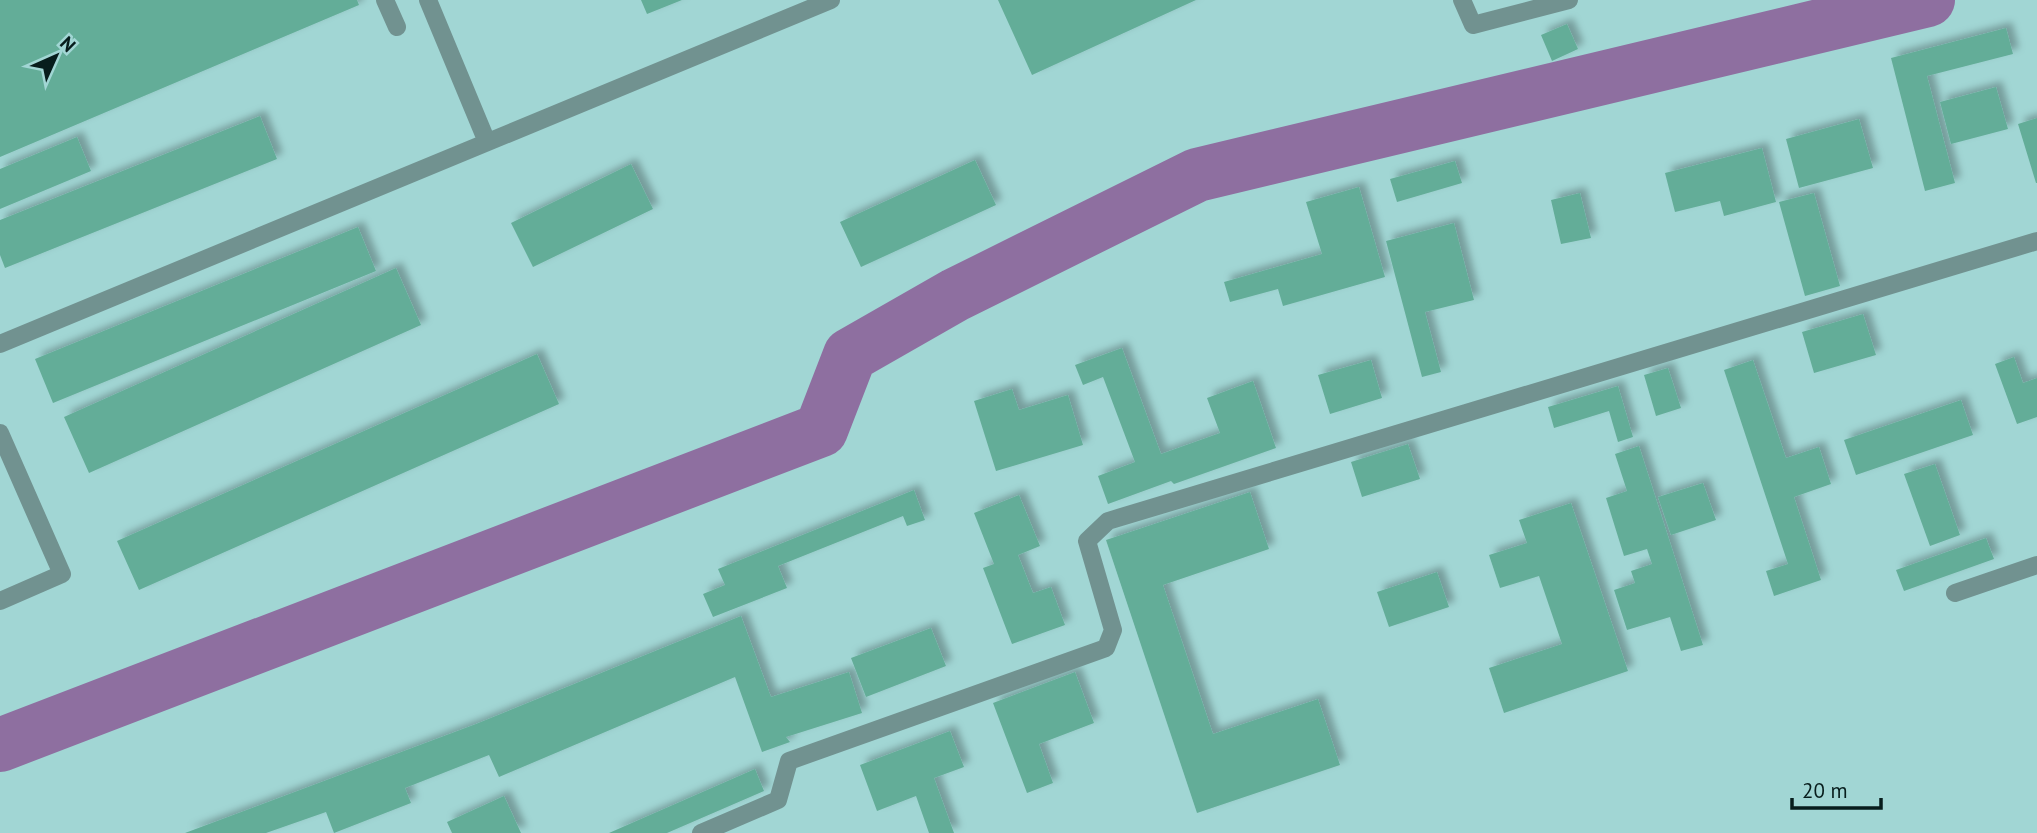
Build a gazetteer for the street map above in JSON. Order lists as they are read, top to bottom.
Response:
{
  "scale_bar": "20 m",
  "north": "top right"
}
